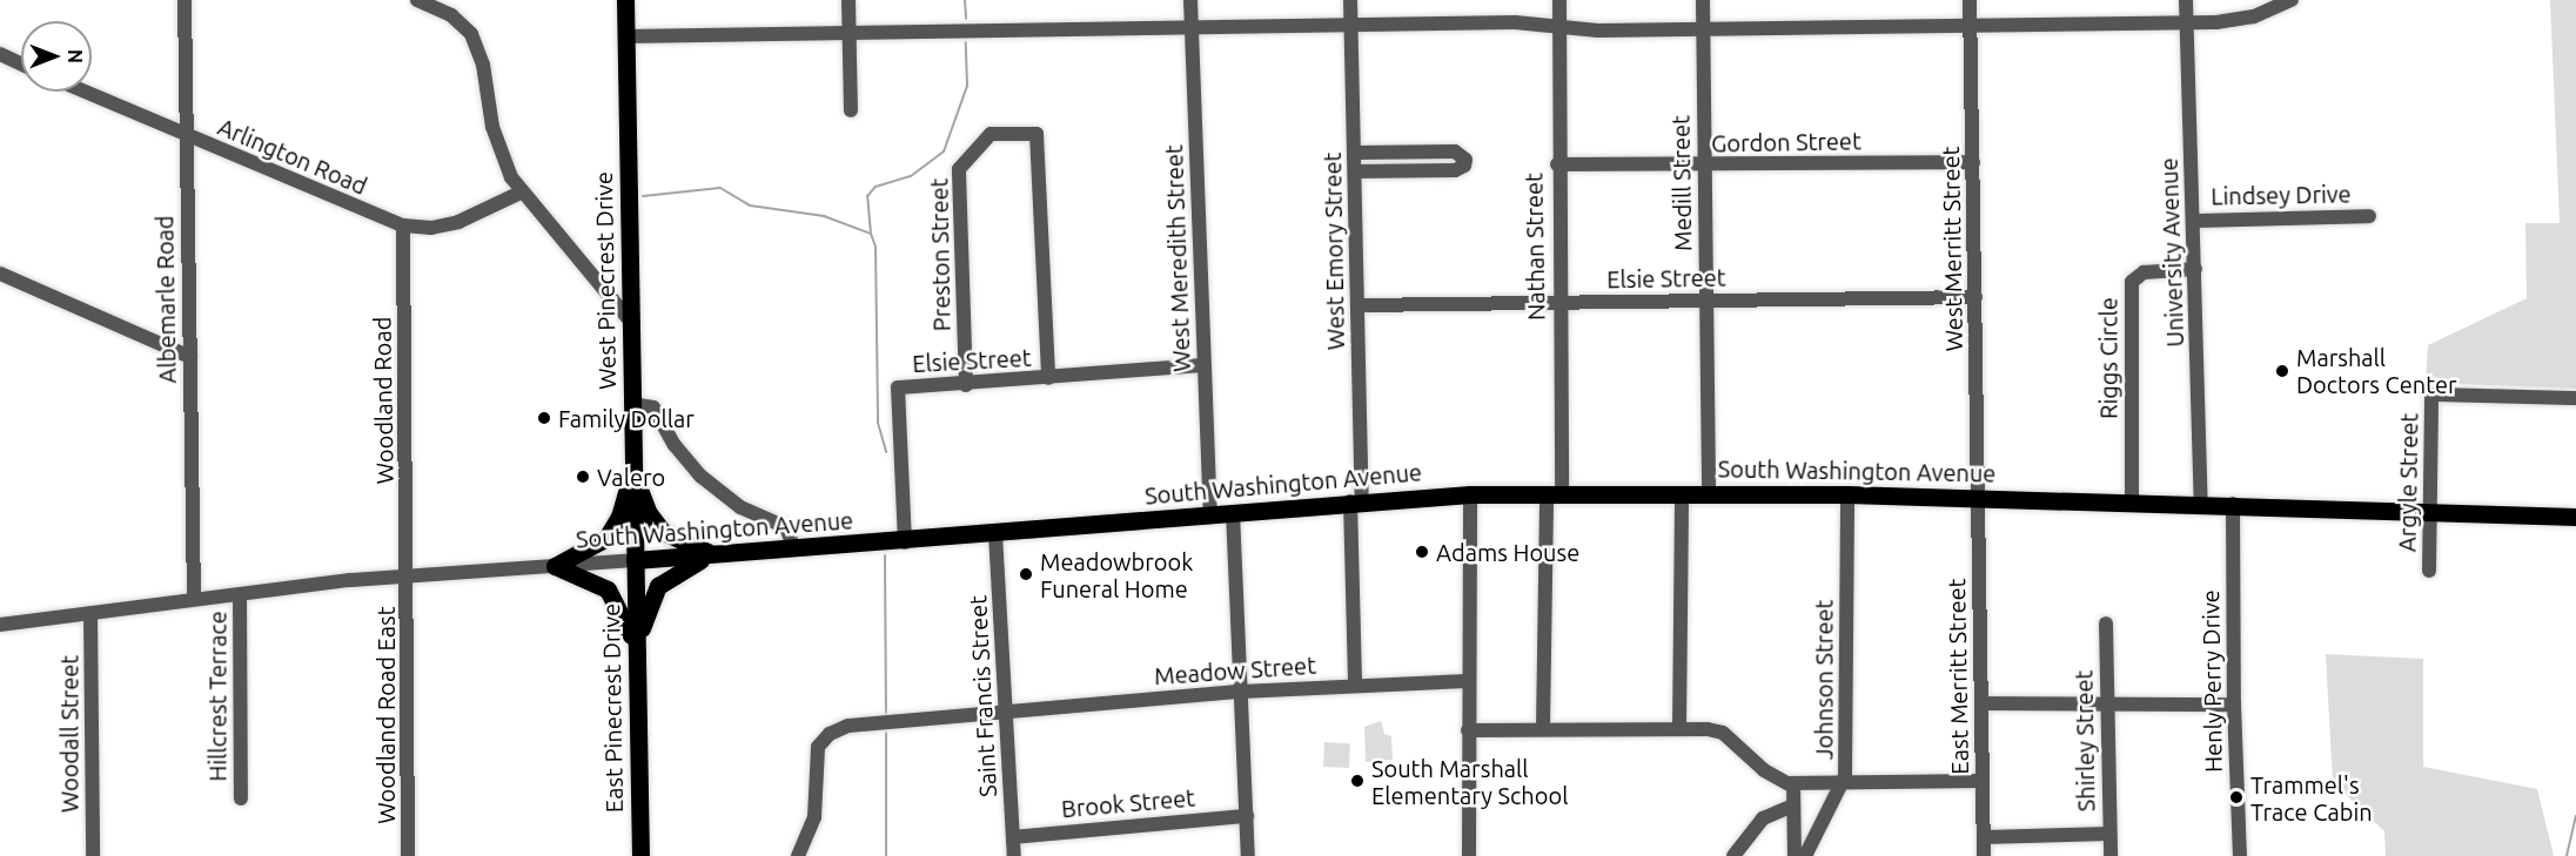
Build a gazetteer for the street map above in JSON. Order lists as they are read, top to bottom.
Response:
{
  "streets": {
    "main road": ["West Pinecrest Drive", "South Washington Avenue", "East Pinecrest Drive"],
    "street": [
      "Gordon Street",
      "Arlington Road",
      "Medill Street",
      "Lindsey Drive",
      "Nathan Street",
      "West Merritt Street",
      "West Emory Street",
      "University Avenue",
      "Preston Street",
      "West Meredith Street",
      "Elsie Street",
      "Albemarle Road",
      "Riggs Circle",
      "Woodland Road",
      "Argyle Street",
      "Meadow Street",
      "East Merritt Street",
      "Johnson Street",
      "Henly Perry Drive",
      "Hillcrest Terrace",
      "Saint Francis Street",
      "Woodland Road East",
      "Woodall Street",
      "Shirley Street",
      "Brook Street"
    ]
  },
  "crossings": [
    ["Gordon Street", "Medill Street"],
    ["Gordon Street", "Nathan Street"],
    ["Gordon Street", "West Merritt Street"],
    ["Arlington Road", "Albemarle Road"],
    ["Arlington Road", "Woodland Road"],
    ["Medill Street", "Elsie Street"],
    ["Medill Street", "South Washington Avenue"],
    ["Lindsey Drive", "University Avenue"],
    ["Nathan Street", "Elsie Street"],
    ["Nathan Street", "South Washington Avenue"],
    ["West Merritt Street", "Elsie Street"],
    ["West Merritt Street", "South Washington Avenue"],
    ["West Merritt Street", "East Merritt Street"],
    ["West Emory Street", "Elsie Street"],
    ["West Emory Street", "South Washington Avenue"],
    ["West Emory Street", "Meadow Street"],
    ["University Avenue", "Riggs Circle"],
    ["University Avenue", "South Washington Avenue"],
    ["Preston Street", "Elsie Street"],
    ["West Meredith Street", "Elsie Street"],
    ["West Meredith Street", "South Washington Avenue"],
    ["Elsie Street", "South Washington Avenue"],
    ["West Pinecrest Drive", "South Washington Avenue"],
    ["West Pinecrest Drive", "East Pinecrest Drive"],
    ["Albemarle Road", "South Washington Avenue"],
    ["Riggs Circle", "South Washington Avenue"],
    ["Woodland Road", "South Washington Avenue"],
    ["Woodland Road", "Woodland Road East"],
    ["South Washington Avenue", "Argyle Street"],
    ["South Washington Avenue", "East Merritt Street"],
    ["South Washington Avenue", "Johnson Street"],
    ["South Washington Avenue", "Henly Perry Drive"],
    ["South Washington Avenue", "Hillcrest Terrace"],
    ["South Washington Avenue", "Saint Francis Street"],
    ["South Washington Avenue", "East Pinecrest Drive"],
    ["South Washington Avenue", "Woodland Road East"],
    ["South Washington Avenue", "Woodall Street"],
    ["Meadow Street", "Saint Francis Street"],
    ["Saint Francis Street", "Brook Street"]
  ],
  "places": [
    "Marshall Doctors Center",
    "Family Dollar",
    "Valero",
    "Adams House",
    "Meadowbrook Funeral Home",
    "South Marshall Elementary School",
    "Trammel's Trace Cabin"
  ],
  "north": "right"
}
